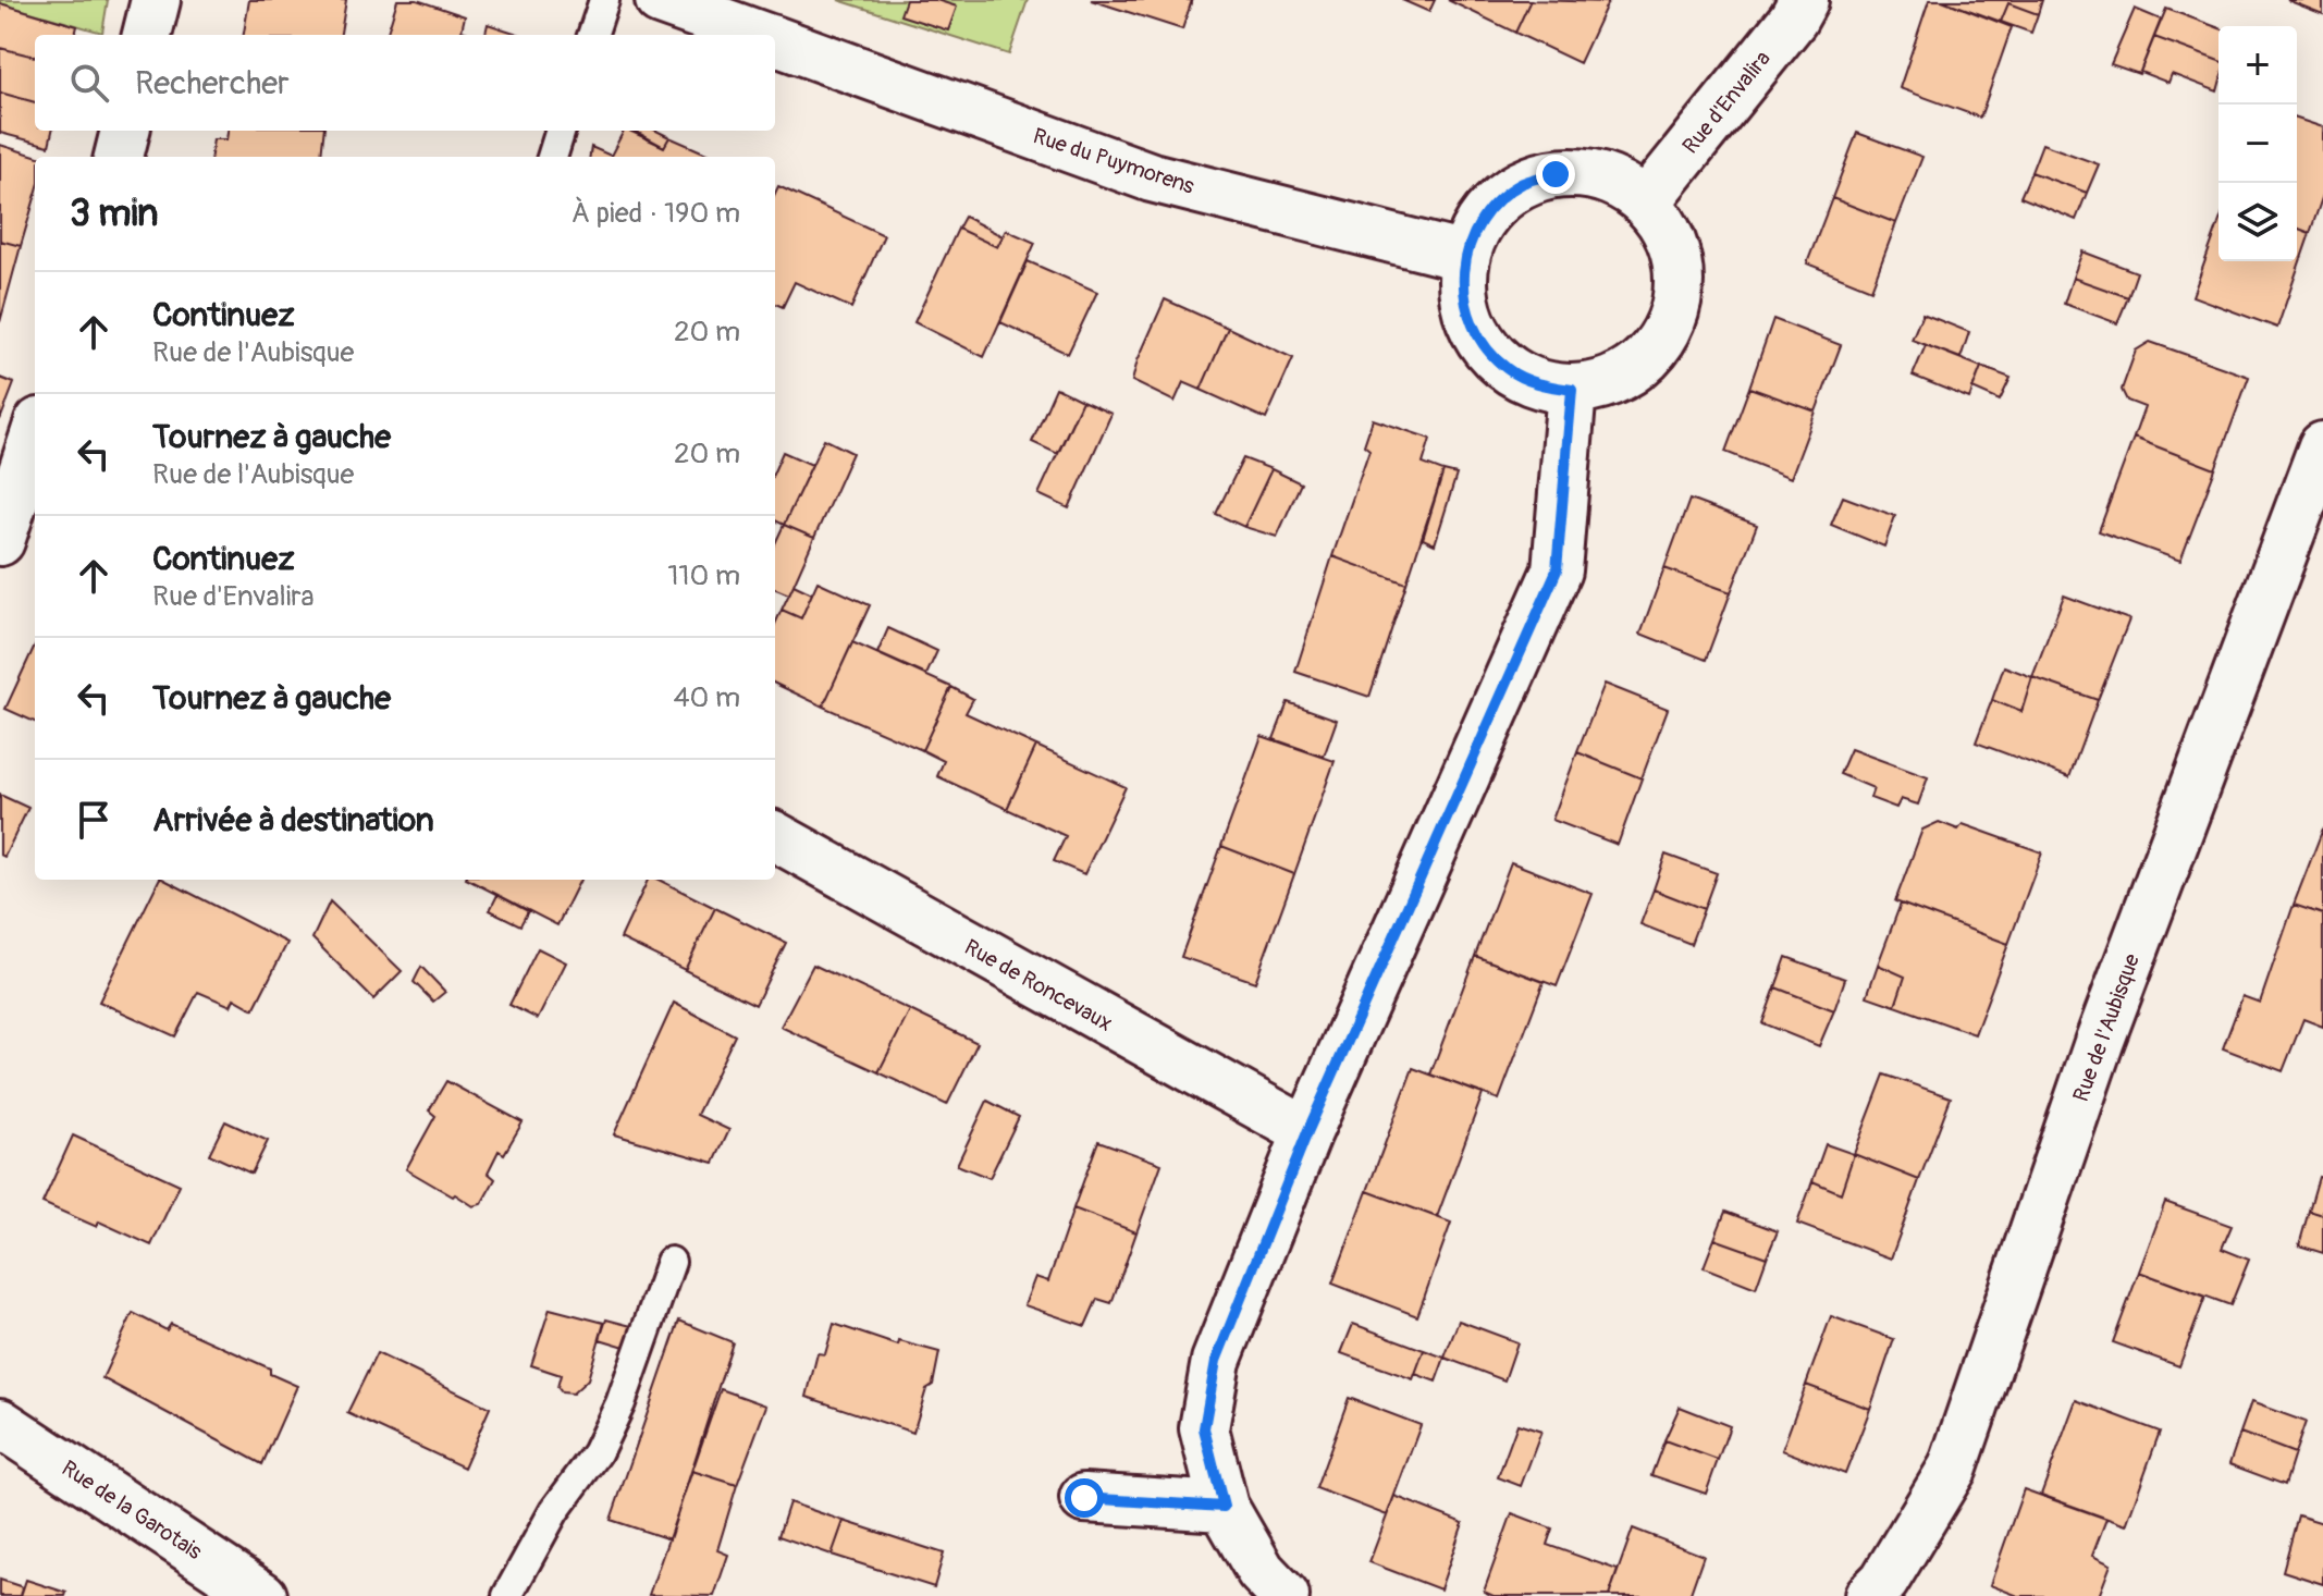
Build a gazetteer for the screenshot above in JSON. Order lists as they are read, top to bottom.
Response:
{
  "streets": {
    "street": [
      "Rue d'Envalira",
      "Rue du Puymorens",
      "Rue de Roncevaux",
      "Rue de l'Aubisque",
      "Rue de la Garotais"
    ]
  },
  "crossings": [
    ["Rue d'Envalira", "Rue du Puymorens"]
  ],
  "page": {
    "map_buttons": ["+", "−"],
    "search": "Rechercher",
    "heading": ["3 min", "À pied · 190 m"],
    "list": [
      ["Continuez", "Rue de l'Aubisque", "20 m"],
      ["Tournez à gauche", "Rue de l'Aubisque", "20 m"],
      ["Continuez", "Rue d'Envalira", "110 m"],
      ["Tournez à gauche", "40 m"],
      "Arrivée à destination"
    ]
  }
}
